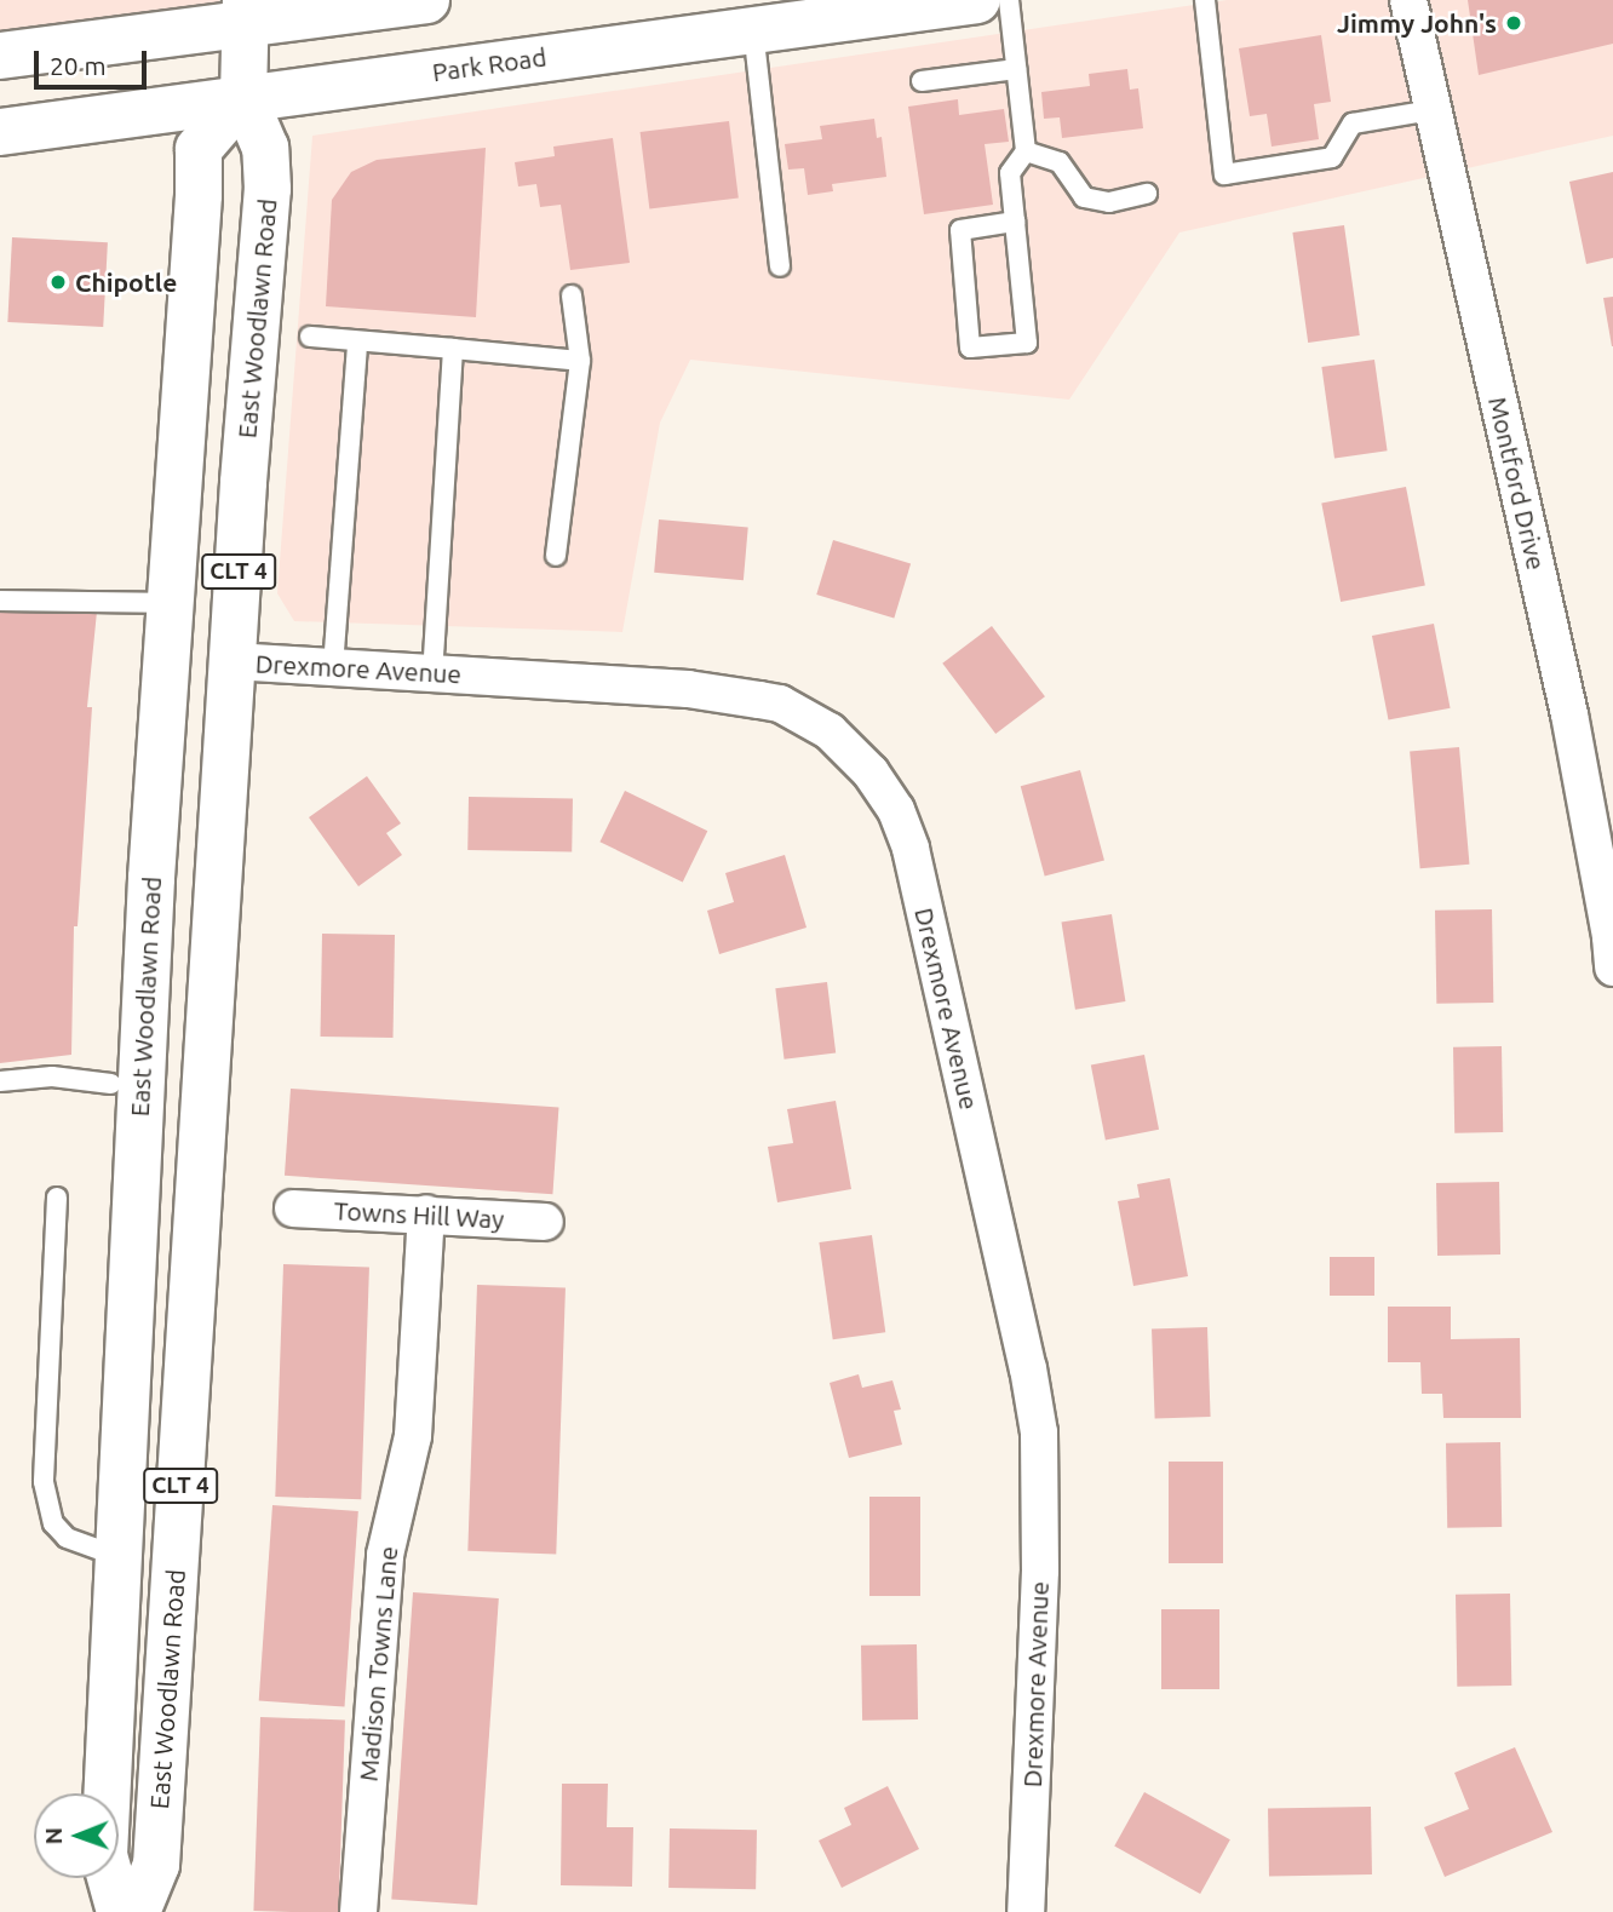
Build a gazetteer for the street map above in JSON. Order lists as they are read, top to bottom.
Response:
{
  "streets": {
    "main road": ["Park Road", "East Woodlawn Road", "CLT 4"],
    "street": [
      "Montford Drive",
      "Drexmore Avenue",
      "Towns Hill Way",
      "Madison Towns Lane"
    ]
  },
  "crossings": [
    ["Park Road", "East Woodlawn Road"],
    ["East Woodlawn Road", "Drexmore Avenue"],
    ["Towns Hill Way", "Madison Towns Lane"]
  ],
  "places": ["Jimmy John's", "Chipotle"],
  "scale_bar": "20 m",
  "north": "left"
}
